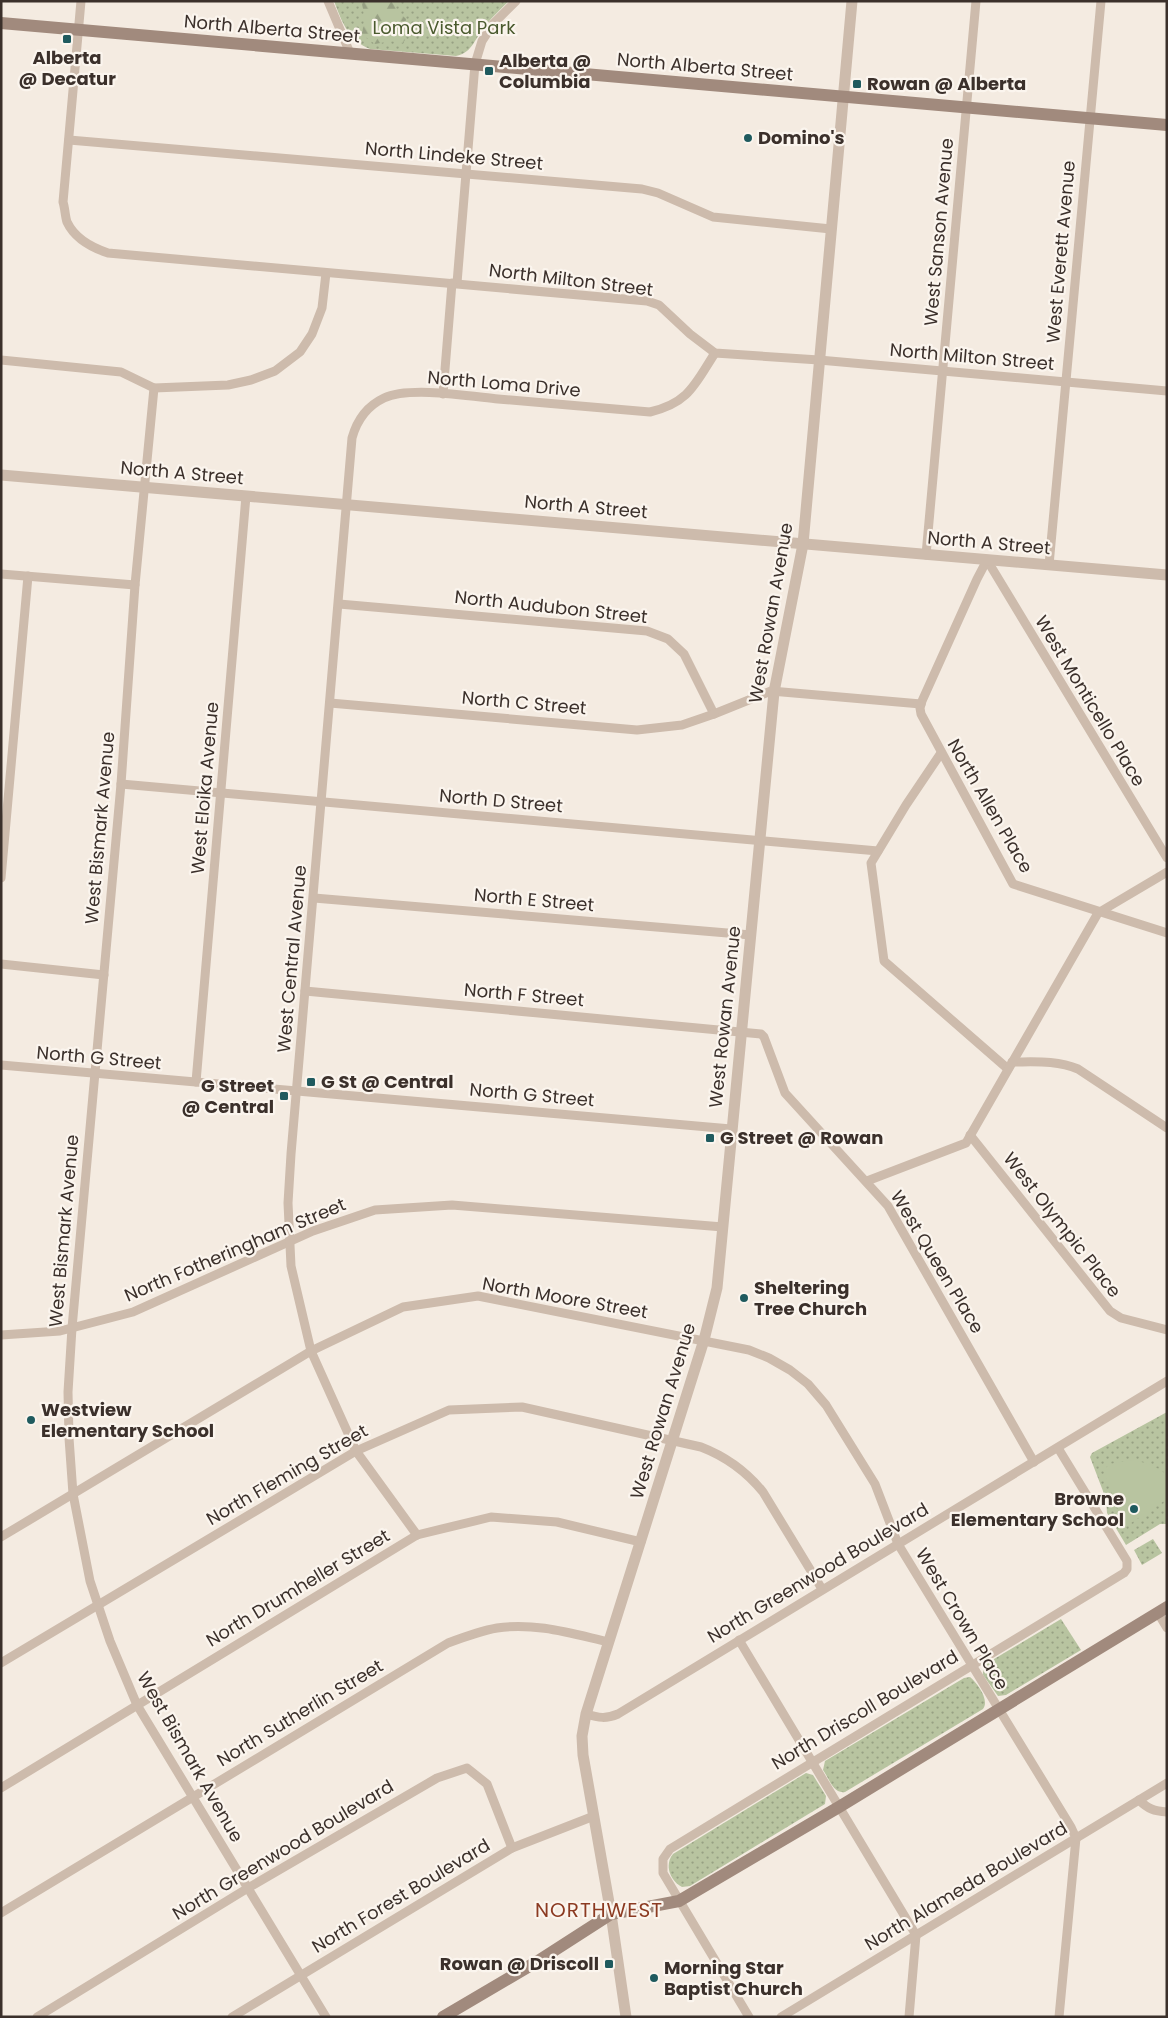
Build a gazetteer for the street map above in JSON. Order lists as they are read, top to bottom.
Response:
{
  "streets": {
    "main road": ["North Alberta Street"],
    "street": [
      "North Lindeke Street",
      "West Sanson Avenue",
      "West Everett Avenue",
      "North Milton Street",
      "North Loma Drive",
      "North A Street",
      "North Audubon Street",
      "West Rowan Avenue",
      "West Monticello Place",
      "North C Street",
      "West Eloika Avenue",
      "North D Street",
      "North Allen Place",
      "West Bismark Avenue",
      "North E Street",
      "West Central Avenue",
      "North F Street",
      "North G Street",
      "West Olympic Place",
      "North Fotheringham Street",
      "West Queen Place",
      "North Moore Street",
      "North Fleming Street",
      "North Greenwood Boulevard",
      "North Drumheller Street",
      "West Crown Place",
      "North Driscoll Boulevard",
      "North Sutherlin Street",
      "North Alameda Boulevard",
      "North Forest Boulevard"
    ]
  },
  "crossings": [
    ["North Alberta Street", "West Sanson Avenue"],
    ["North Alberta Street", "West Everett Avenue"],
    ["North Alberta Street", "West Rowan Avenue"],
    ["North Lindeke Street", "North Milton Street"],
    ["North Lindeke Street", "West Rowan Avenue"],
    ["West Sanson Avenue", "North Milton Street"],
    ["West Sanson Avenue", "North A Street"],
    ["West Everett Avenue", "North Milton Street"],
    ["West Everett Avenue", "North A Street"],
    ["North Milton Street", "North Loma Drive"],
    ["North Milton Street", "West Rowan Avenue"],
    ["North Loma Drive", "North A Street"],
    ["North Loma Drive", "West Central Avenue"],
    ["North A Street", "West Rowan Avenue"],
    ["North A Street", "West Monticello Place"],
    ["North A Street", "West Eloika Avenue"],
    ["North A Street", "West Bismark Avenue"],
    ["North A Street", "West Central Avenue"],
    ["North Audubon Street", "North C Street"],
    ["North Audubon Street", "West Central Avenue"],
    ["West Rowan Avenue", "North D Street"],
    ["West Rowan Avenue", "North E Street"],
    ["West Rowan Avenue", "North F Street"],
    ["West Rowan Avenue", "North G Street"],
    ["West Rowan Avenue", "North Fotheringham Street"],
    ["West Rowan Avenue", "West Queen Place"],
    ["West Rowan Avenue", "North Moore Street"],
    ["West Rowan Avenue", "North Fleming Street"],
    ["West Rowan Avenue", "North Greenwood Boulevard"],
    ["West Rowan Avenue", "North Drumheller Street"],
    ["West Rowan Avenue", "West Crown Place"],
    ["West Rowan Avenue", "North Sutherlin Street"],
    ["West Rowan Avenue", "North Forest Boulevard"],
    ["North C Street", "West Central Avenue"],
    ["West Eloika Avenue", "North D Street"],
    ["West Eloika Avenue", "North G Street"],
    ["North D Street", "West Bismark Avenue"],
    ["North D Street", "West Central Avenue"],
    ["West Bismark Avenue", "North G Street"],
    ["West Bismark Avenue", "North Fotheringham Street"],
    ["West Bismark Avenue", "North Moore Street"],
    ["West Bismark Avenue", "North Fleming Street"],
    ["West Bismark Avenue", "North Greenwood Boulevard"],
    ["West Bismark Avenue", "North Drumheller Street"],
    ["West Bismark Avenue", "North Sutherlin Street"],
    ["West Bismark Avenue", "North Forest Boulevard"],
    ["North E Street", "West Central Avenue"],
    ["West Central Avenue", "North F Street"],
    ["West Central Avenue", "North G Street"],
    ["West Central Avenue", "North Fotheringham Street"],
    ["West Central Avenue", "North Moore Street"],
    ["West Central Avenue", "North Fleming Street"],
    ["West Central Avenue", "North Drumheller Street"],
    ["North F Street", "West Queen Place"],
    ["West Queen Place", "North Greenwood Boulevard"],
    ["North Moore Street", "West Crown Place"],
    ["North Fleming Street", "North Greenwood Boulevard"],
    ["North Greenwood Boulevard", "West Crown Place"],
    ["North Greenwood Boulevard", "North Driscoll Boulevard"],
    ["North Greenwood Boulevard", "North Forest Boulevard"],
    ["West Crown Place", "North Driscoll Boulevard"],
    ["West Crown Place", "North Alameda Boulevard"]
  ],
  "districts": ["NORTHWEST"],
  "parks": ["Loma Vista Park"],
  "places": {
    "transit": [
      "Alberta @ Decatur",
      "Alberta @ Columbia",
      "Rowan @ Alberta",
      "G St @ Central",
      "G Street @ Central",
      "G Street @ Rowan",
      "Rowan @ Driscoll"
    ],
    "other": [
      "Domino's",
      "Sheltering Tree Church",
      "Westview Elementary School",
      "Browne Elementary School",
      "Morning Star Baptist Church"
    ]
  }
}
